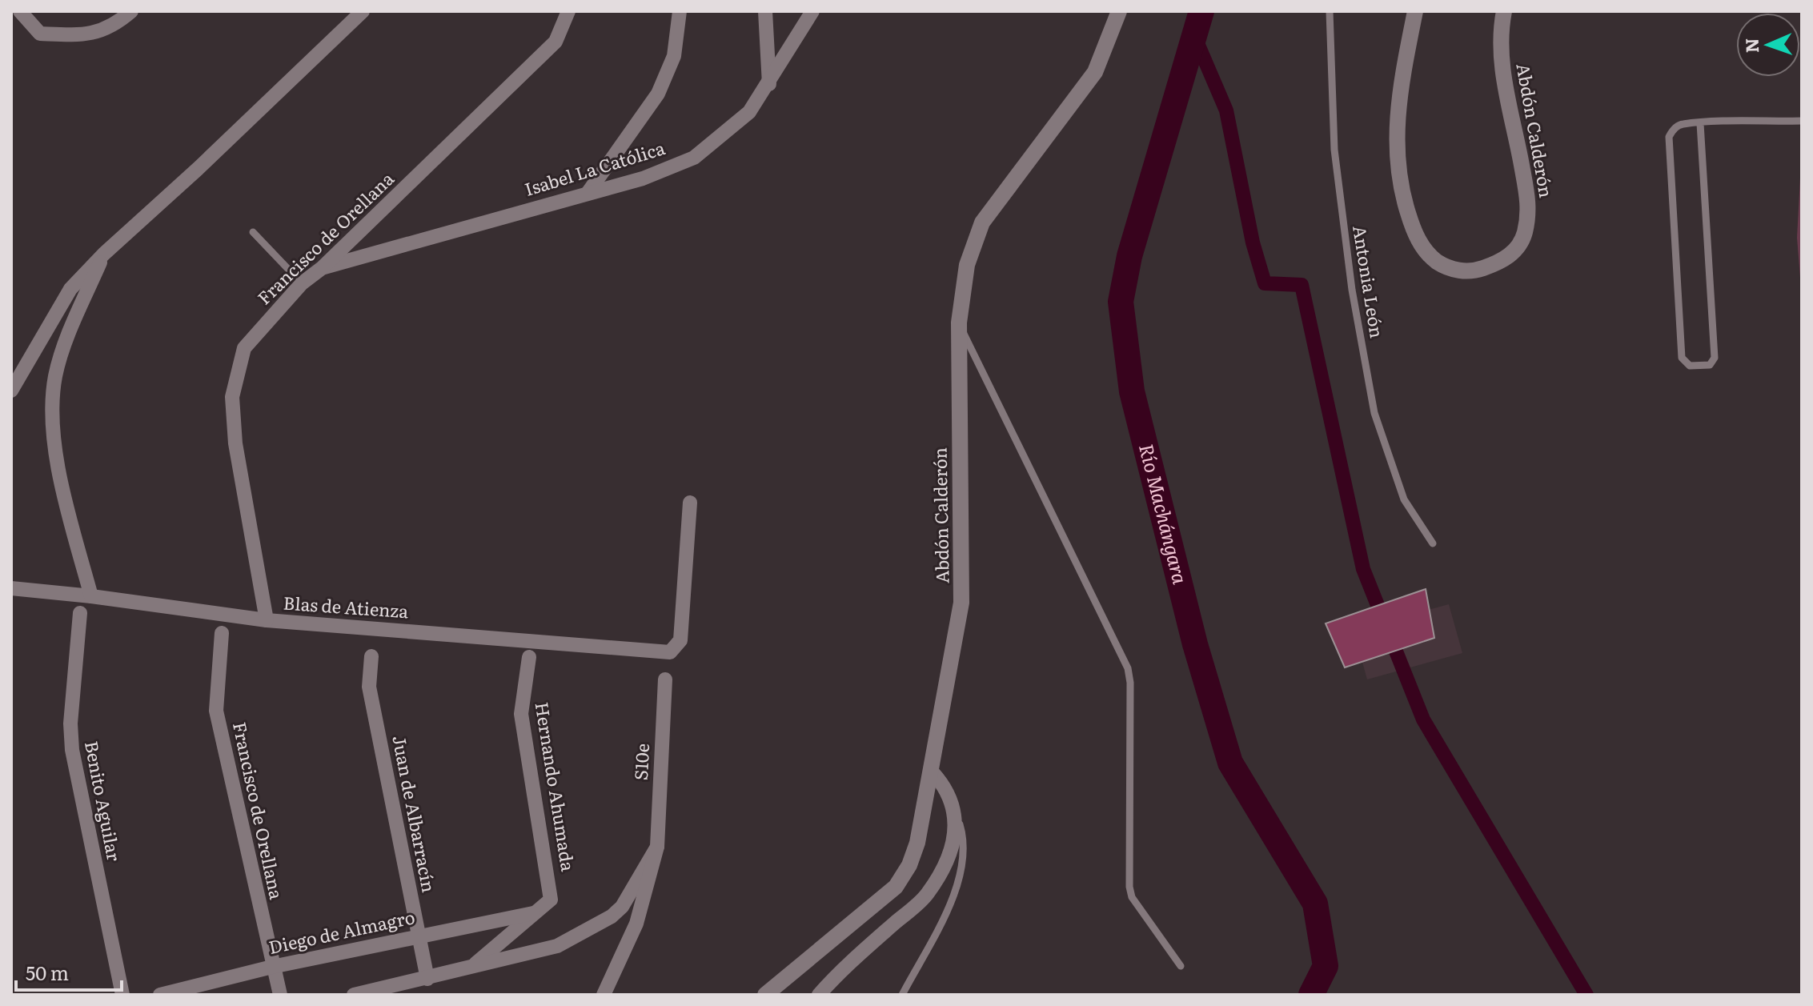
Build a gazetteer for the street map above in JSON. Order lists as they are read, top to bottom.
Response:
{
  "streets": {
    "street": [
      "Abdón Calderón",
      "Isabel La Católica",
      "Francisco de Orellana",
      "Blas de Atienza",
      "S10e",
      "Hernando Ahumada",
      "Benito Aguilar",
      "Juan de Albarracín",
      "Diego de Almagro"
    ],
    "lane": ["Antonia León"]
  },
  "crossings": [
    ["Isabel La Católica", "Francisco de Orellana"],
    ["Francisco de Orellana", "Blas de Atienza"],
    ["Francisco de Orellana", "Diego de Almagro"],
    ["Hernando Ahumada", "Diego de Almagro"],
    ["Juan de Albarracín", "Diego de Almagro"]
  ],
  "water": ["Río Machángara"],
  "scale_bar": "50 m",
  "north": "left"
}
